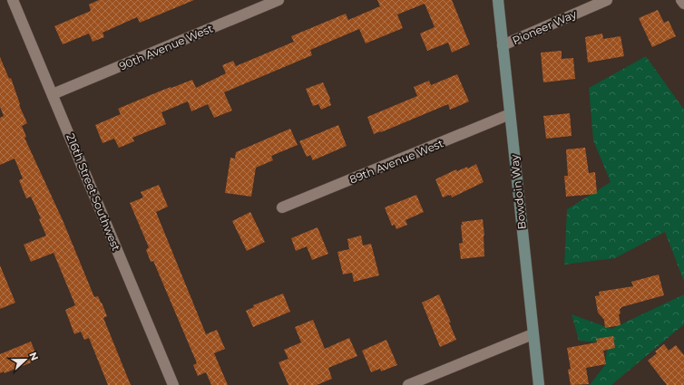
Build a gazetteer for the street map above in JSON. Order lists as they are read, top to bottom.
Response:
{
  "streets": {
    "street": [
      "Pioneer Way",
      "90th Avenue West",
      "89th Avenue West",
      "216th Street Southwest",
      "Bowdoin Way"
    ]
  },
  "crossings": [
    ["Pioneer Way", "Bowdoin Way"],
    ["90th Avenue West", "216th Street Southwest"],
    ["89th Avenue West", "Bowdoin Way"]
  ],
  "north": "right"
}
